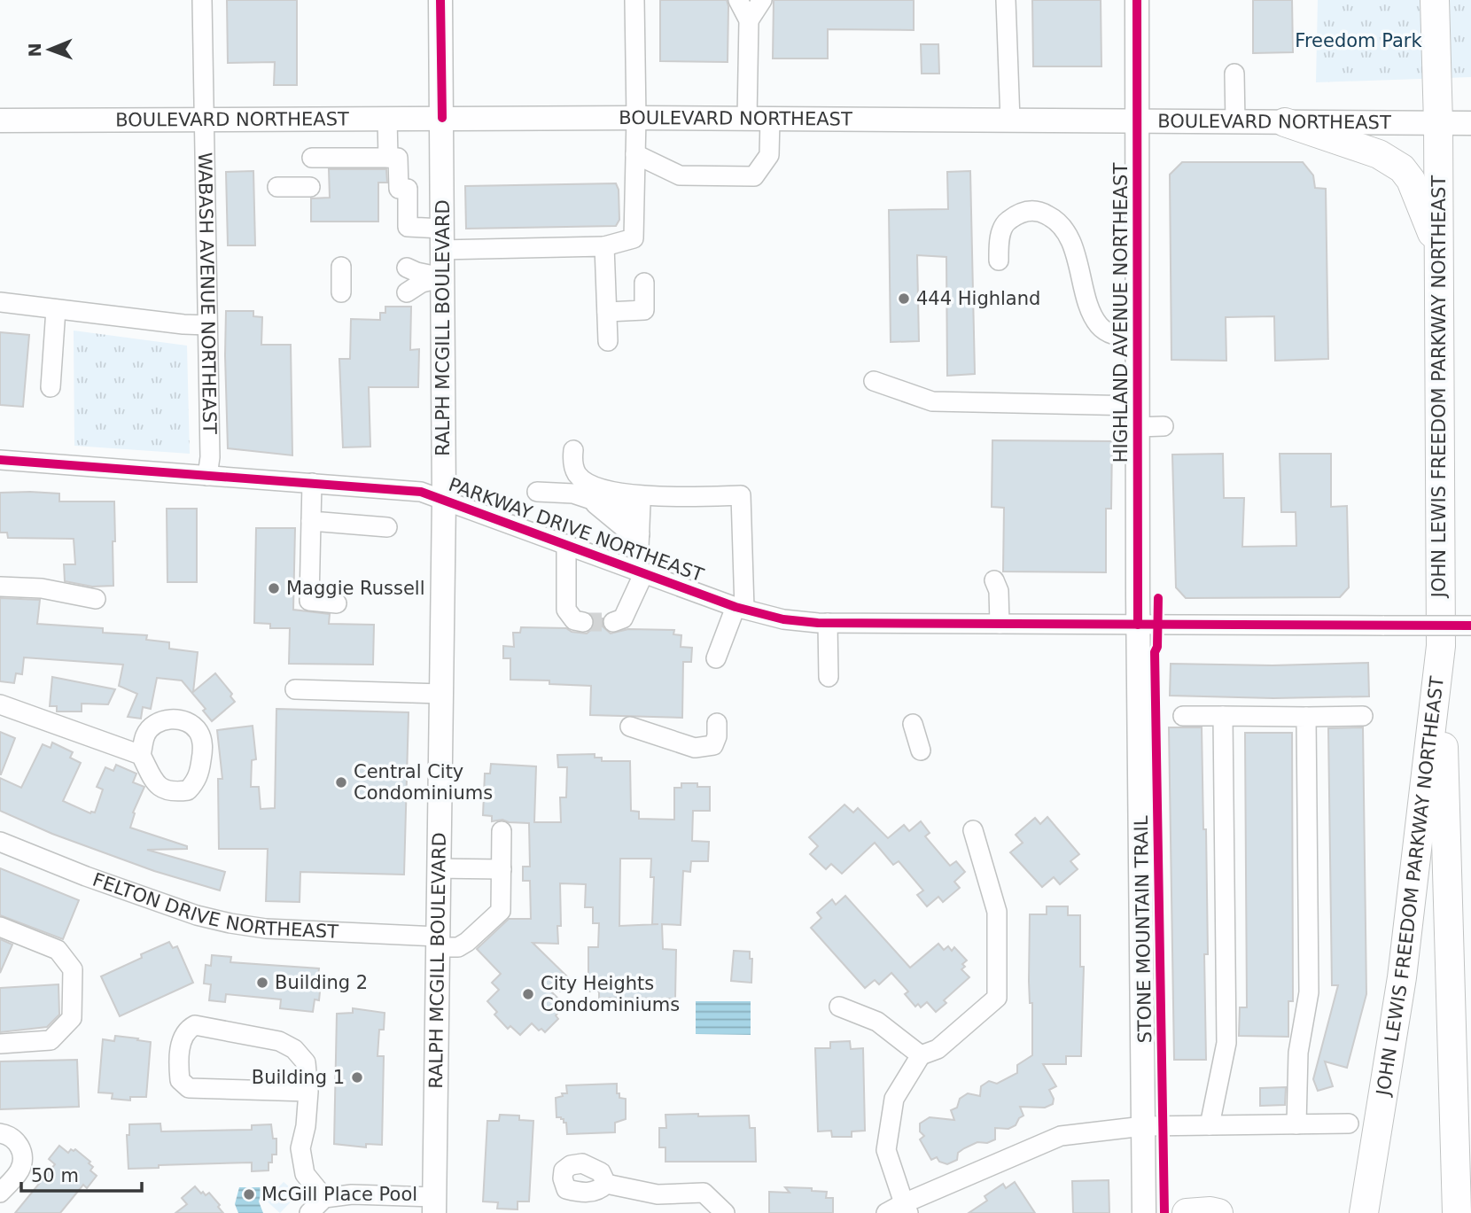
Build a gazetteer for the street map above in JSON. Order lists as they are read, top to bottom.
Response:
{
  "streets": {
    "highway": ["JOHN LEWIS FREEDOM PARKWAY NORTHEAST"],
    "main road": ["BOULEVARD NORTHEAST", "HIGHLAND AVENUE NORTHEAST", "RALPH MCGILL BOULEVARD"],
    "street": ["WABASH AVENUE NORTHEAST", "PARKWAY DRIVE NORTHEAST", "FELTON DRIVE NORTHEAST"],
    "cycle path": ["STONE MOUNTAIN TRAIL"]
  },
  "crossings": [
    ["BOULEVARD NORTHEAST", "WABASH AVENUE NORTHEAST"],
    ["BOULEVARD NORTHEAST", "HIGHLAND AVENUE NORTHEAST"],
    ["BOULEVARD NORTHEAST", "RALPH MCGILL BOULEVARD"],
    ["BOULEVARD NORTHEAST", "JOHN LEWIS FREEDOM PARKWAY NORTHEAST"],
    ["WABASH AVENUE NORTHEAST", "PARKWAY DRIVE NORTHEAST"],
    ["HIGHLAND AVENUE NORTHEAST", "PARKWAY DRIVE NORTHEAST"],
    ["RALPH MCGILL BOULEVARD", "PARKWAY DRIVE NORTHEAST"],
    ["RALPH MCGILL BOULEVARD", "FELTON DRIVE NORTHEAST"]
  ],
  "parks": ["Freedom Park"],
  "places": [
    "444 Highland",
    "Maggie Russell",
    "Central City Condominiums",
    "Building 2",
    "City Heights Condominiums",
    "Building 1",
    "McGill Place Pool"
  ],
  "scale_bar": "50 m",
  "north": "left"
}
